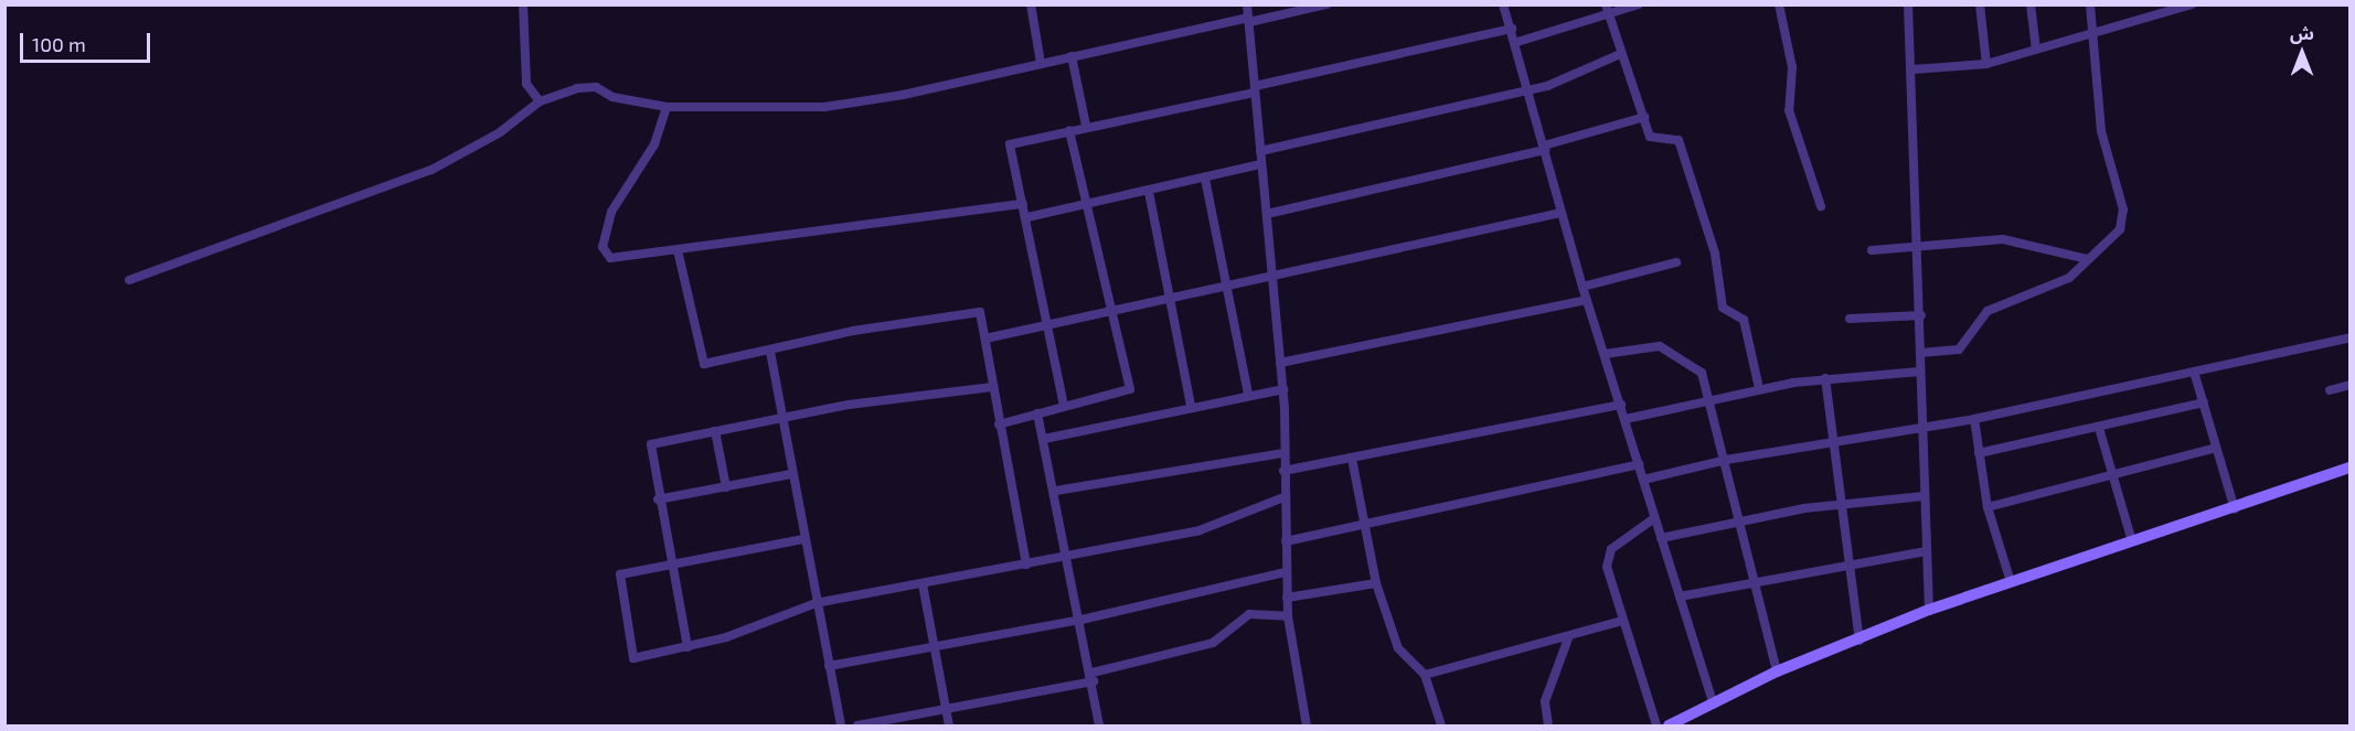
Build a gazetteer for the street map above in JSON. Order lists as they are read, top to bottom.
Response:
{
  "scale_bar": "100 m",
  "north": "top"
}
